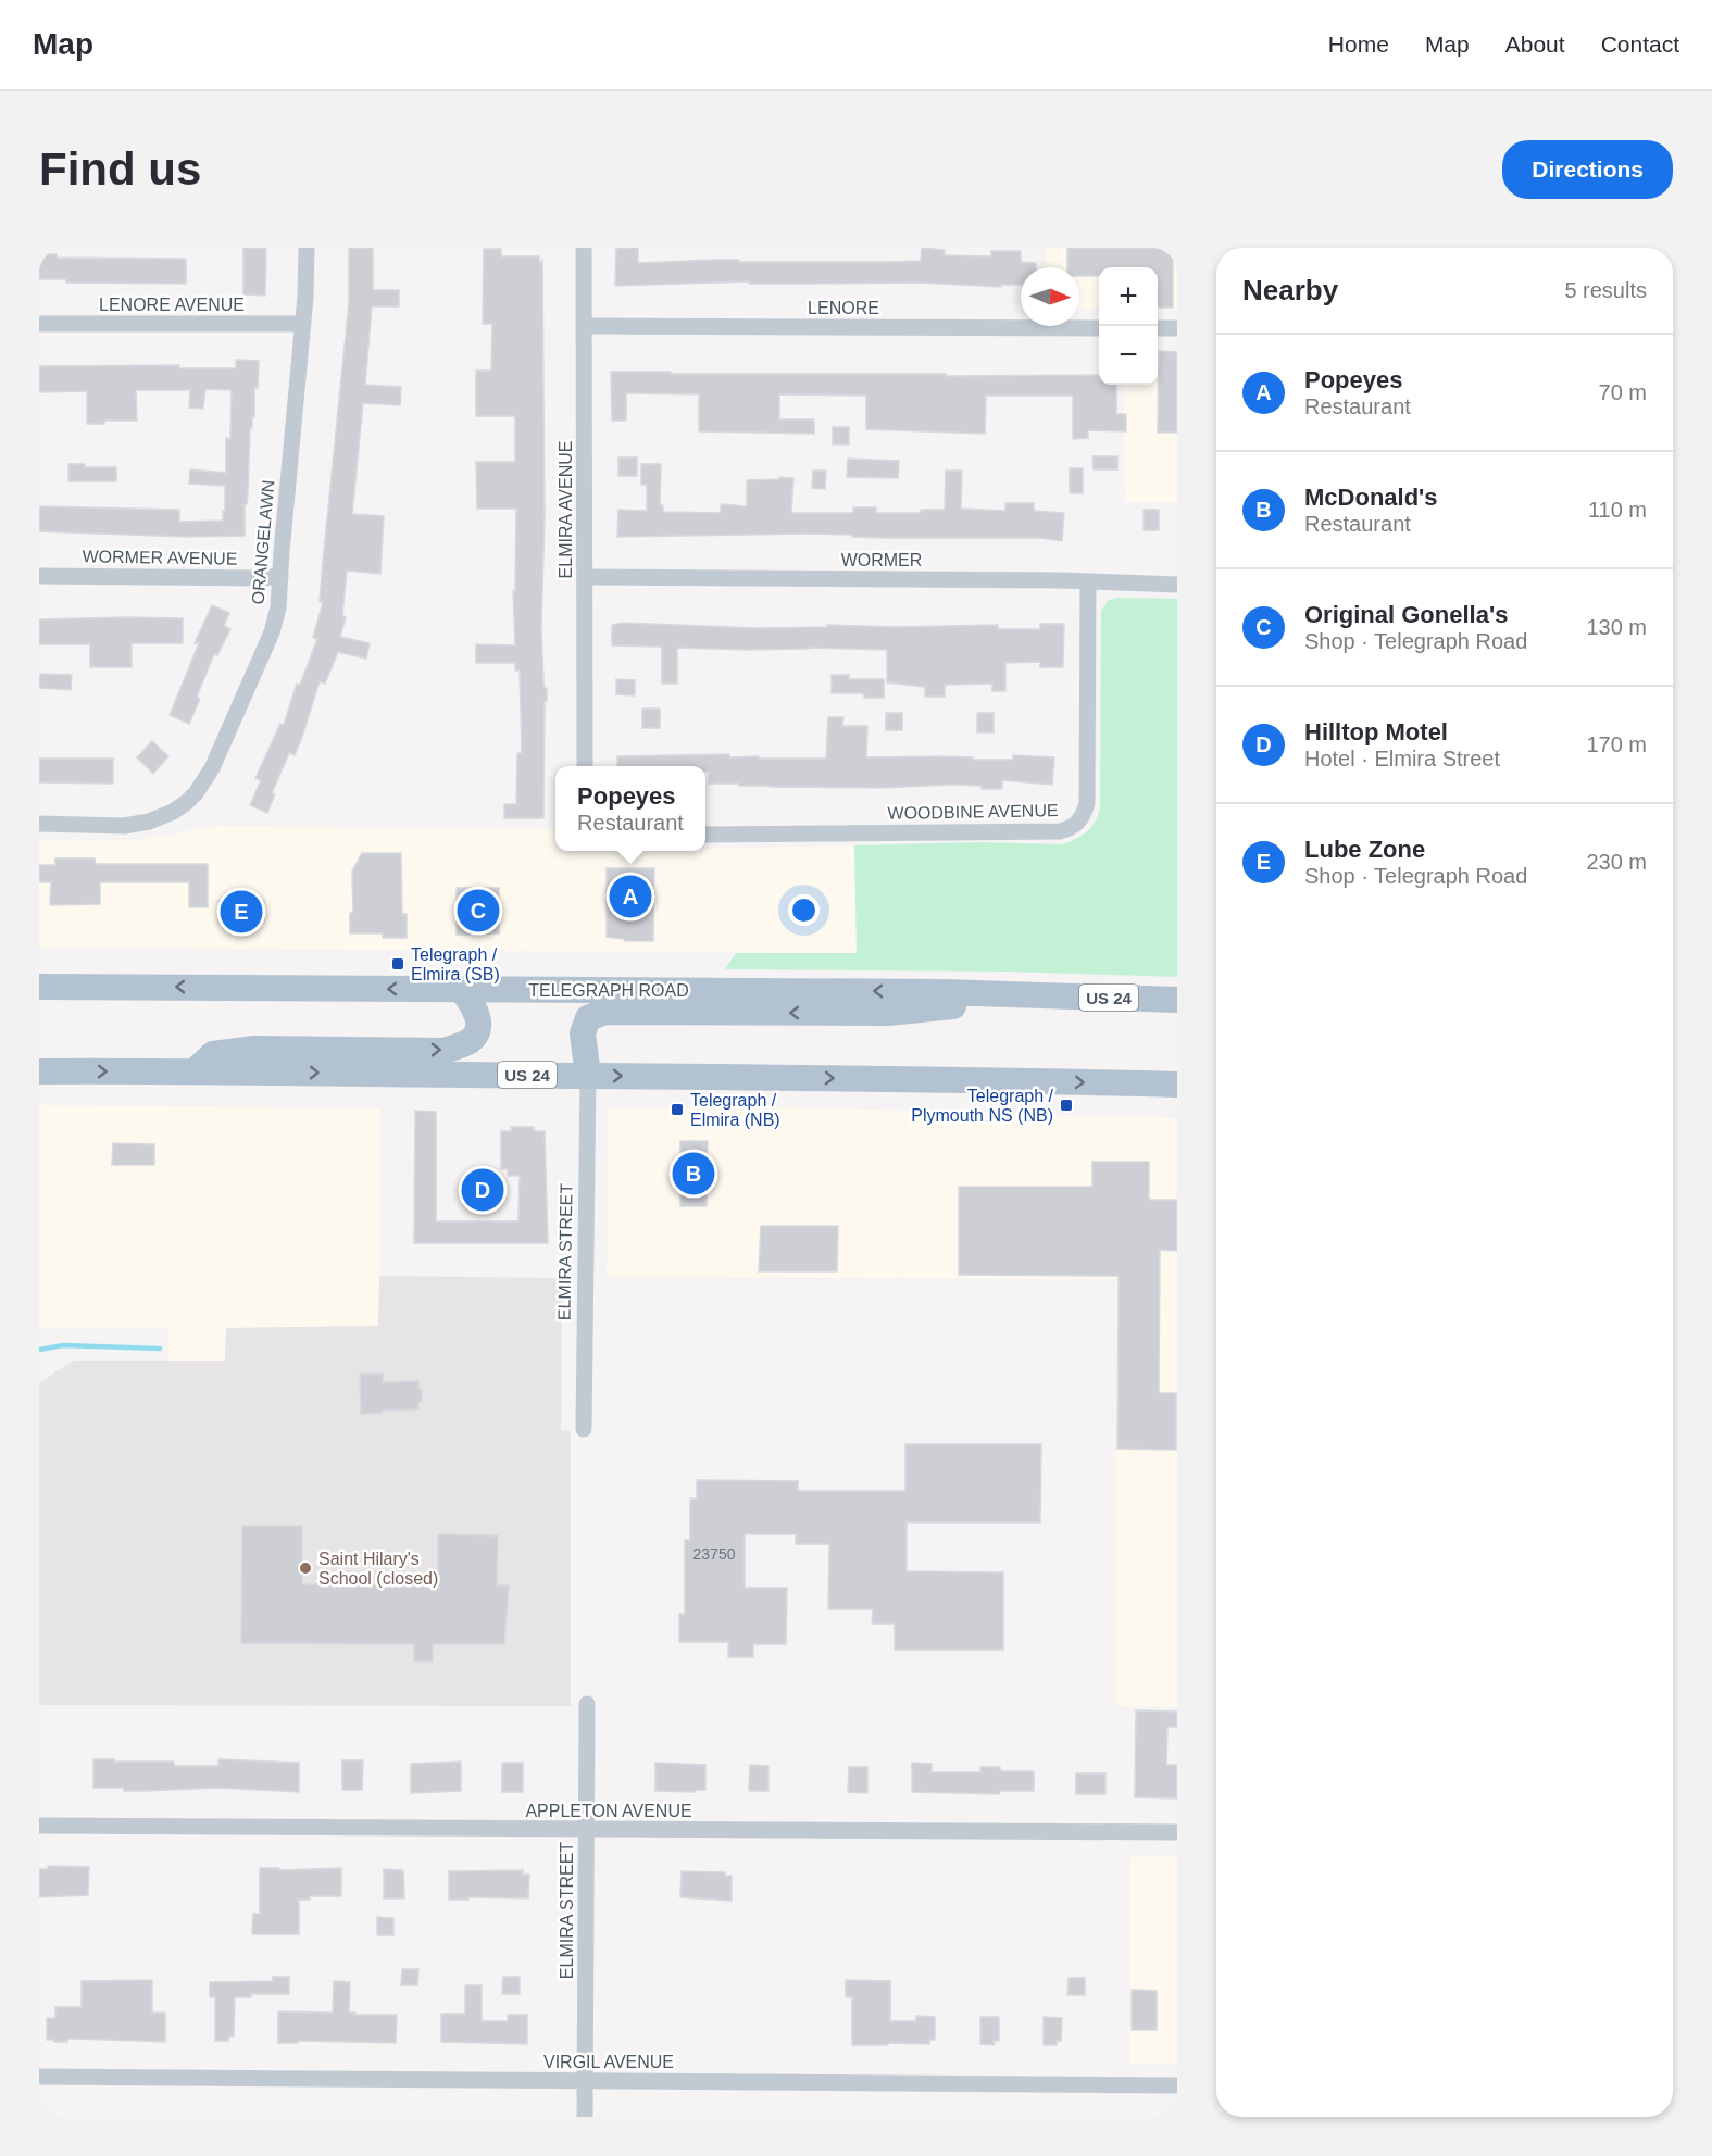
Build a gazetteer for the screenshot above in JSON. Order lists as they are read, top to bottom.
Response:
{
  "streets": {
    "main road": ["TELEGRAPH ROAD", "US 24"],
    "street": [
      "LENORE AVENUE",
      "LENORE",
      "ELMIRA AVENUE",
      "ORANGELAWN",
      "WORMER AVENUE",
      "WORMER",
      "WOODBINE AVENUE",
      "ELMIRA STREET",
      "APPLETON AVENUE",
      "VIRGIL AVENUE"
    ]
  },
  "crossings": [
    ["LENORE AVENUE", "ORANGELAWN"],
    ["LENORE", "ELMIRA AVENUE"],
    ["ELMIRA AVENUE", "WORMER"],
    ["ORANGELAWN", "WORMER AVENUE"],
    ["WORMER", "WOODBINE AVENUE"],
    ["US 24", "ELMIRA STREET"],
    ["ELMIRA STREET", "APPLETON AVENUE"],
    ["ELMIRA STREET", "VIRGIL AVENUE"]
  ],
  "places": {
    "transit": ["Telegraph / Elmira (SB)", "Telegraph / Plymouth NS (NB)", "Telegraph / Elmira (NB)"],
    "other": ["Saint Hilary's School (closed)"]
  },
  "house_numbers": ["23750"],
  "north": "right",
  "page": {
    "header": "Map",
    "nav": [
      "Home",
      "Map",
      "About",
      "Contact"
    ],
    "buttons": "Directions",
    "title": "Find us",
    "heading": ["Nearby", "5 results"],
    "map_buttons": ["+", "−"],
    "list": [
      {
        "mark": "A",
        "name": "Popeyes",
        "note": "Restaurant",
        "value": "70 m"
      },
      {
        "mark": "B",
        "name": "McDonald's",
        "note": "Restaurant",
        "value": "110 m"
      },
      {
        "mark": "C",
        "name": "Original Gonella's",
        "note": "Shop · Telegraph Road",
        "value": "130 m"
      },
      {
        "mark": "D",
        "name": "Hilltop Motel",
        "note": "Hotel · Elmira Street",
        "value": "170 m"
      },
      {
        "mark": "E",
        "name": "Lube Zone",
        "note": "Shop · Telegraph Road",
        "value": "230 m"
      }
    ],
    "popup": ["Popeyes", "Restaurant"],
    "pins": [
      "A",
      "C",
      "E",
      "B",
      "D"
    ]
  }
}
